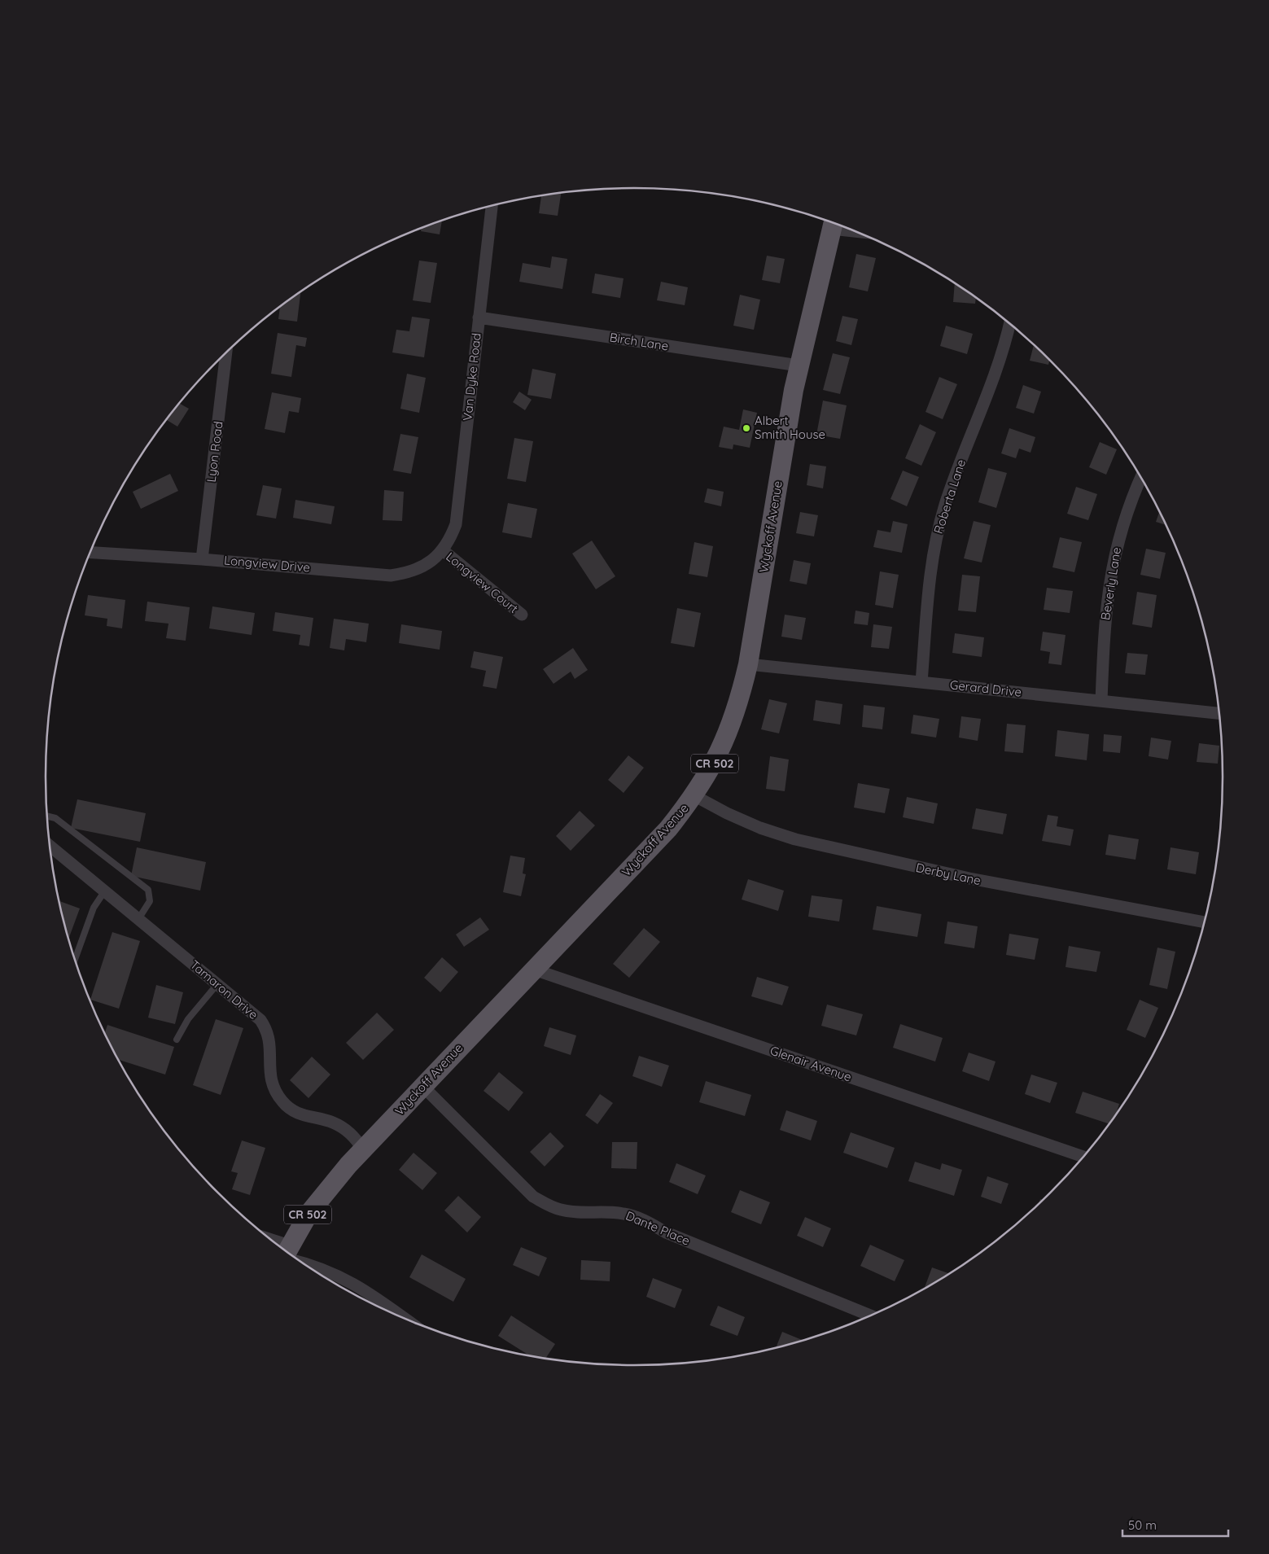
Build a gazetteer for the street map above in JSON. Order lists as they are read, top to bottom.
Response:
{
  "streets": {
    "main road": ["Wyckoff Avenue", "CR 502"],
    "street": [
      "Birch Lane",
      "Van Dyke Road",
      "Lyon Road",
      "Roberta Lane",
      "Longview Drive",
      "Longview Court",
      "Beverly Lane",
      "Gerard Drive",
      "Derby Lane",
      "Tamaron Drive",
      "Glenair Avenue",
      "Dante Place"
    ]
  },
  "crossings": [
    ["Birch Lane", "Van Dyke Road"],
    ["Birch Lane", "Wyckoff Avenue"],
    ["Van Dyke Road", "Longview Drive"],
    ["Van Dyke Road", "Longview Court"],
    ["Lyon Road", "Longview Drive"],
    ["Roberta Lane", "Gerard Drive"],
    ["Wyckoff Avenue", "Gerard Drive"],
    ["Wyckoff Avenue", "Derby Lane"],
    ["Wyckoff Avenue", "Tamaron Drive"],
    ["Wyckoff Avenue", "Glenair Avenue"],
    ["Wyckoff Avenue", "Dante Place"],
    ["Longview Drive", "Longview Court"],
    ["Beverly Lane", "Gerard Drive"]
  ],
  "places": ["Albert Smith House"],
  "scale_bar": "50 m"
}
